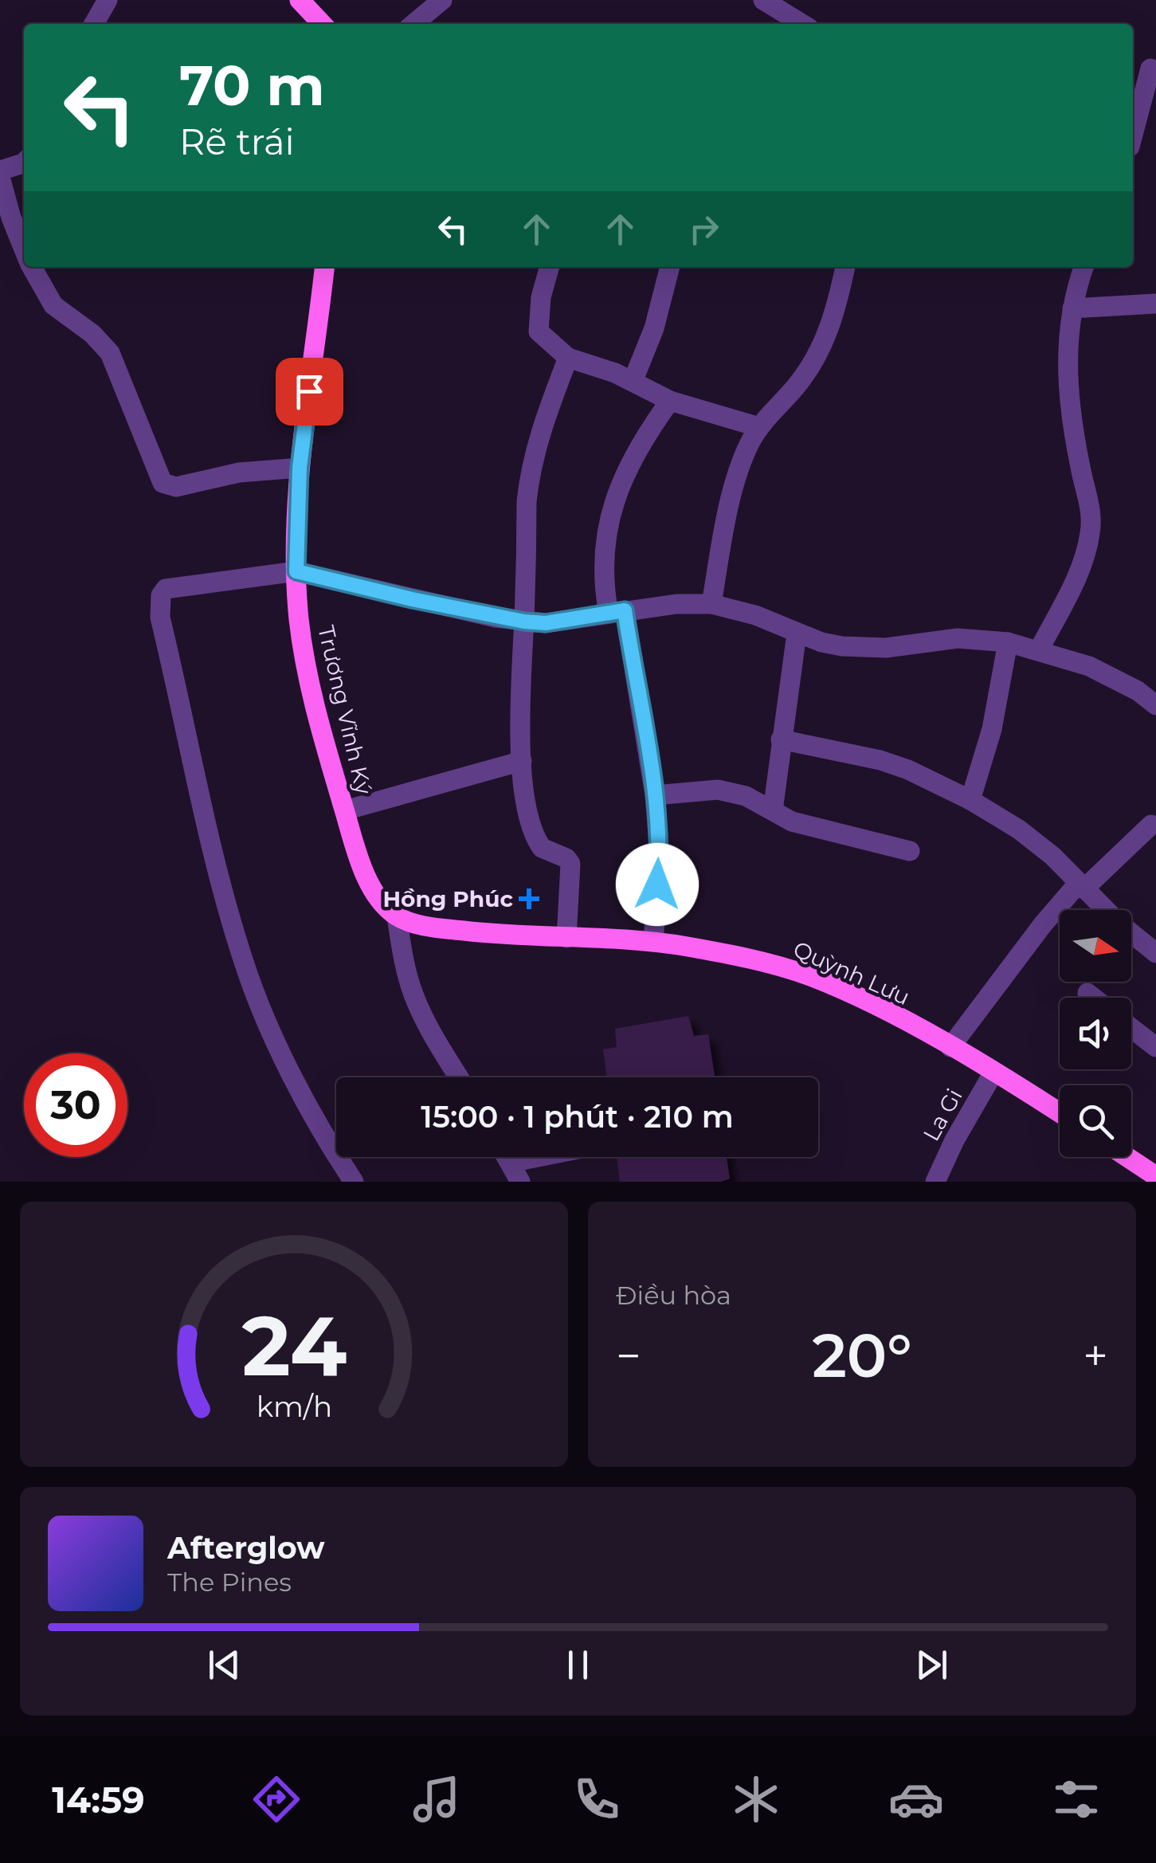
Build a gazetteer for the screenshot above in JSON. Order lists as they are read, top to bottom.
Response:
{
  "streets": {
    "main road": ["Trương Vĩnh Ký", "Quỳnh Lưu"],
    "street": ["La Gi"]
  },
  "crossings": [
    ["Trương Vĩnh Ký", "Quỳnh Lưu"],
    ["Quỳnh Lưu", "La Gi"]
  ],
  "places": {
    "health": ["Hồng Phúc"]
  },
  "north": "right",
  "page": {
    "turn": ["70 m", "Rẽ trái"],
    "limit": "30",
    "trip": "15:00 · 1 phút · 210 m",
    "tile": "Điều hòa",
    "heat": ["−", "20°", "+"],
    "song": ["Afterglow", "The Pines"],
    "tabs": "14:59",
    "gauge": ["24", "km/h"]
  }
}
